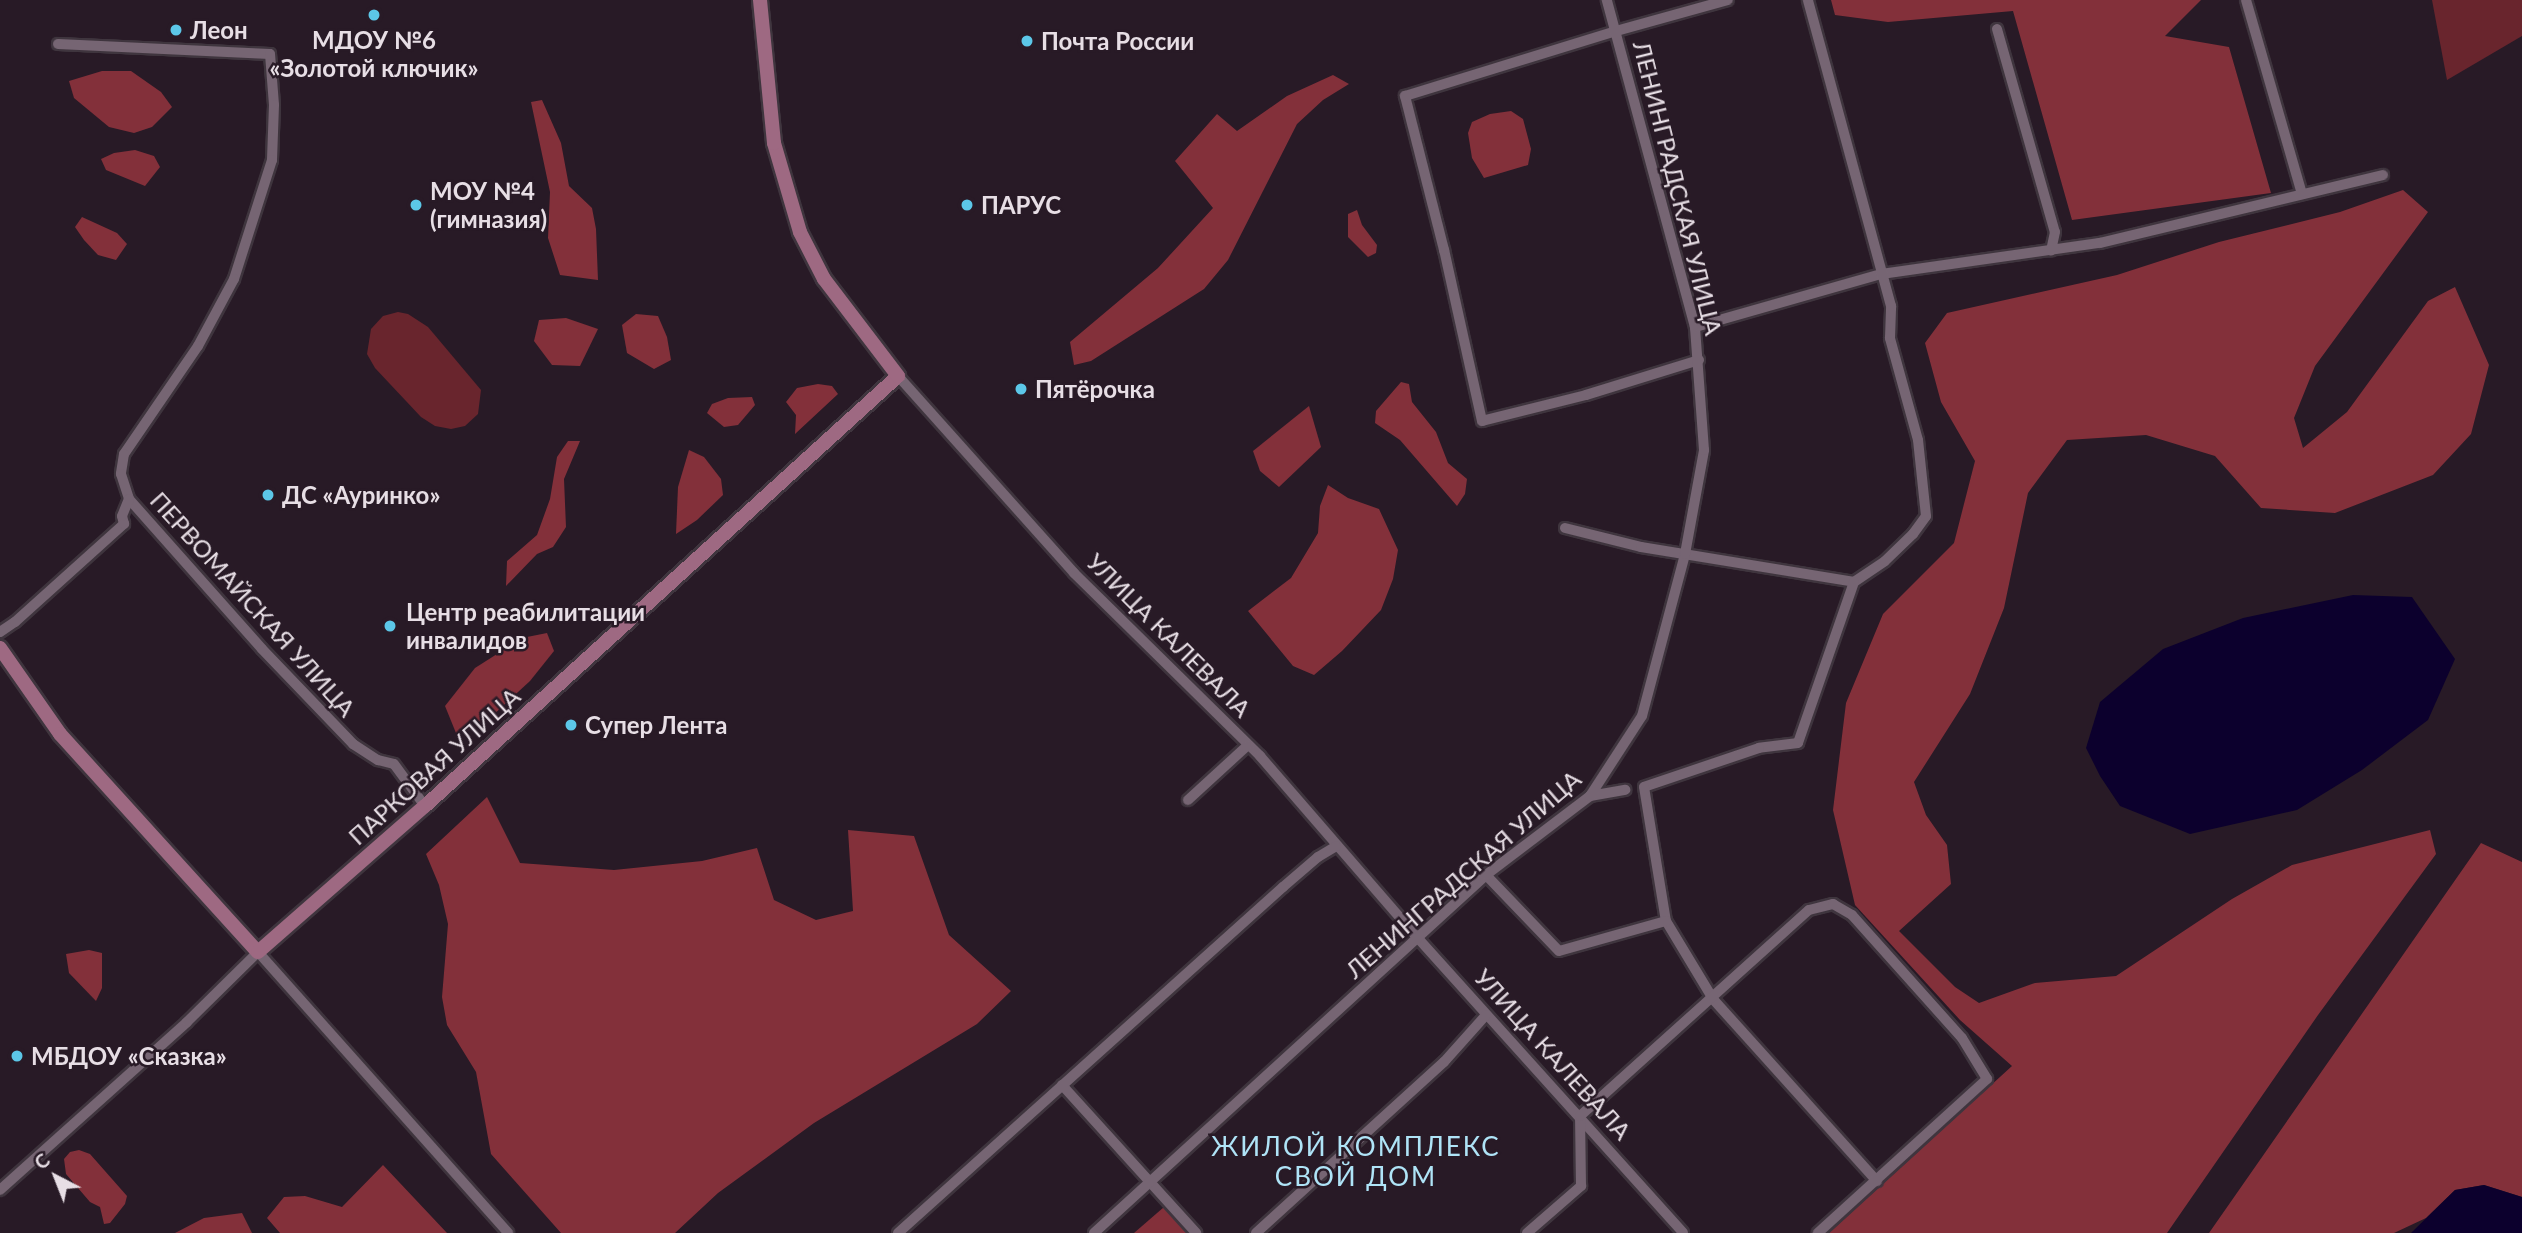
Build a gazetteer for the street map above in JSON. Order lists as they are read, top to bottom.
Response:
{
  "streets": {
    "main road": ["УЛИЦА КАЛЕВАЛА", "ПАРКОВАЯ УЛИЦА"],
    "street": ["ЛЕНИНГРАДСКАЯ УЛИЦА", "ПЕРВОМАЙСКАЯ УЛИЦА"]
  },
  "crossings": [
    ["ЛЕНИНГРАДСКАЯ УЛИЦА", "УЛИЦА КАЛЕВАЛА"],
    ["ПЕРВОМАЙСКАЯ УЛИЦА", "ПАРКОВАЯ УЛИЦА"],
    ["УЛИЦА КАЛЕВАЛА", "ПАРКОВАЯ УЛИЦА"]
  ],
  "districts": ["ЖИЛОЙ КОМПЛЕКС СВОЙ ДОМ"],
  "places": [
    "МДОУ №6 «Золотой ключик»",
    "Леон",
    "Почта России",
    "МОУ №4 (гимназия)",
    "ПАРУС",
    "Пятёрочка",
    "ДС «Ауринко»",
    "Центр реабилитации инвалидов",
    "Супер Лента",
    "МБДОУ «Сказка»"
  ],
  "north": "top left"
}
